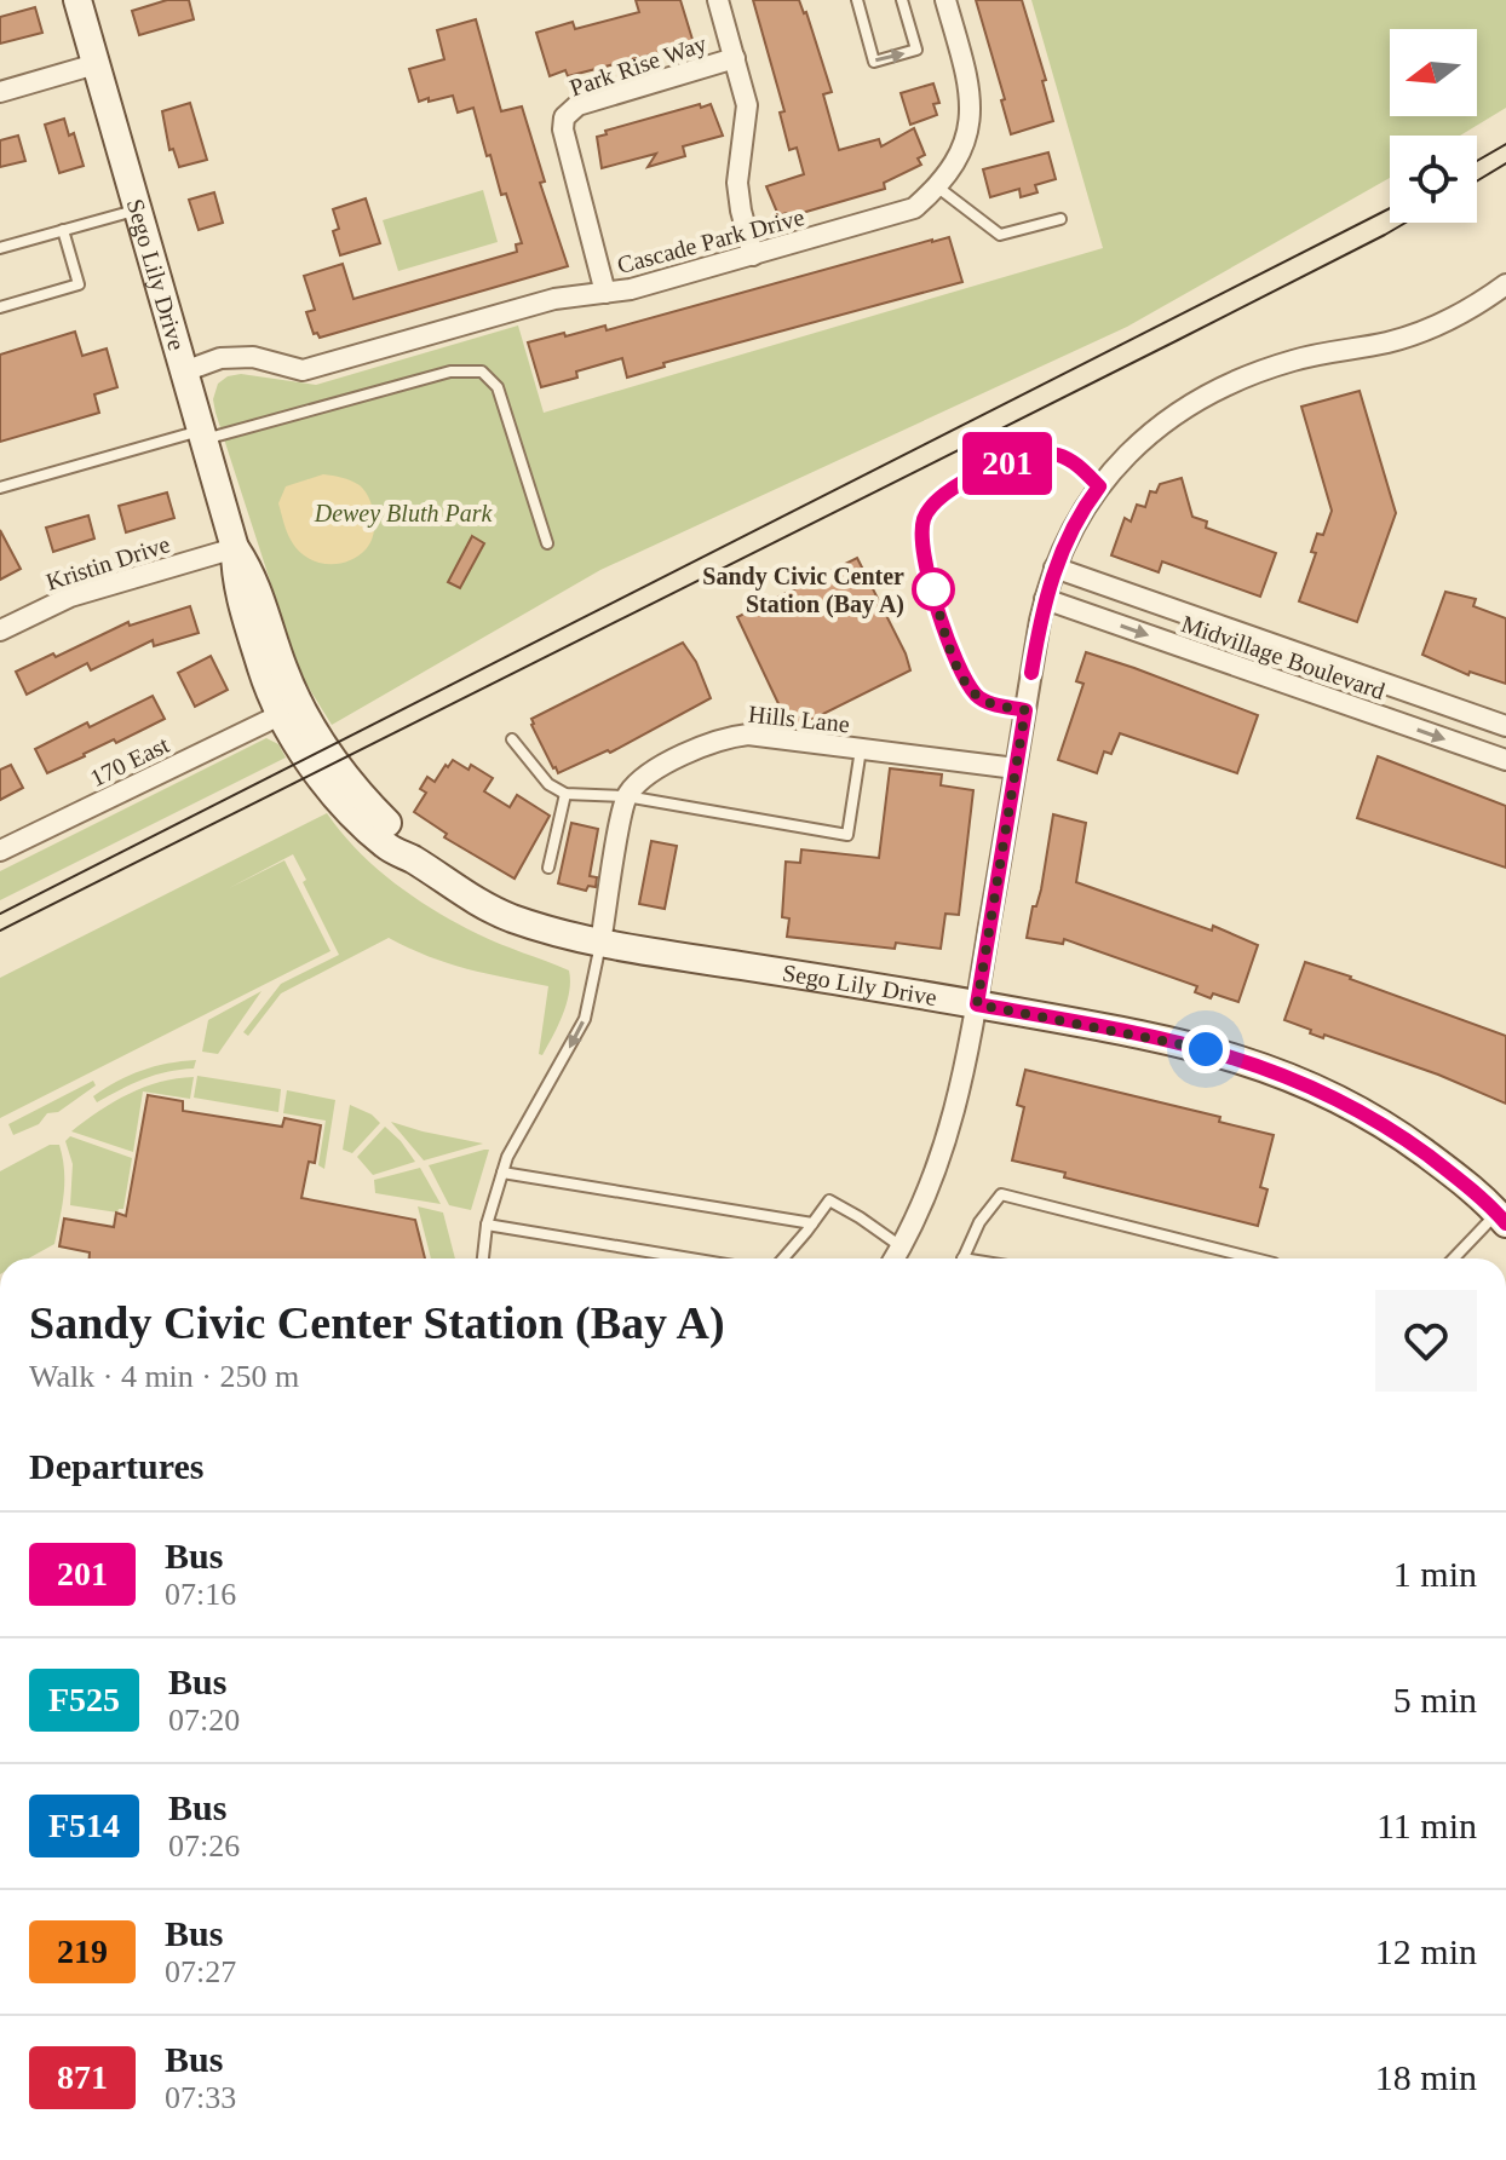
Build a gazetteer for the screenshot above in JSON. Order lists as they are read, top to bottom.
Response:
{
  "streets": {
    "main road": ["Sego Lily Drive"],
    "street": [
      "Park Rise Way",
      "Cascade Park Drive",
      "Kristin Drive",
      "Midvillage Boulevard",
      "Hills Lane",
      "170 East"
    ]
  },
  "crossings": [
    ["Park Rise Way", "Cascade Park Drive"],
    ["Cascade Park Drive", "Sego Lily Drive"],
    ["Sego Lily Drive", "Kristin Drive"],
    ["Sego Lily Drive", "170 East"]
  ],
  "parks": ["Dewey Bluth Park"],
  "places": ["Sandy Civic Center Station (Bay A)"],
  "lines": ["bus line 201"],
  "north": "left",
  "page": {
    "on_map": "201",
    "heading": [
      ["Sandy Civic Center Station (Bay A)", "Walk · 4 min · 250 m"],
      "Departures"
    ],
    "list": [
      {
        "mark": "201",
        "name": "Bus",
        "note": "07:16",
        "value": "1 min"
      },
      {
        "mark": "F525",
        "name": "Bus",
        "note": "07:20",
        "value": "5 min"
      },
      {
        "mark": "F514",
        "name": "Bus",
        "note": "07:26",
        "value": "11 min"
      },
      {
        "mark": "219",
        "name": "Bus",
        "note": "07:27",
        "value": "12 min"
      },
      {
        "mark": "871",
        "name": "Bus",
        "note": "07:33",
        "value": "18 min"
      }
    ]
  }
}
